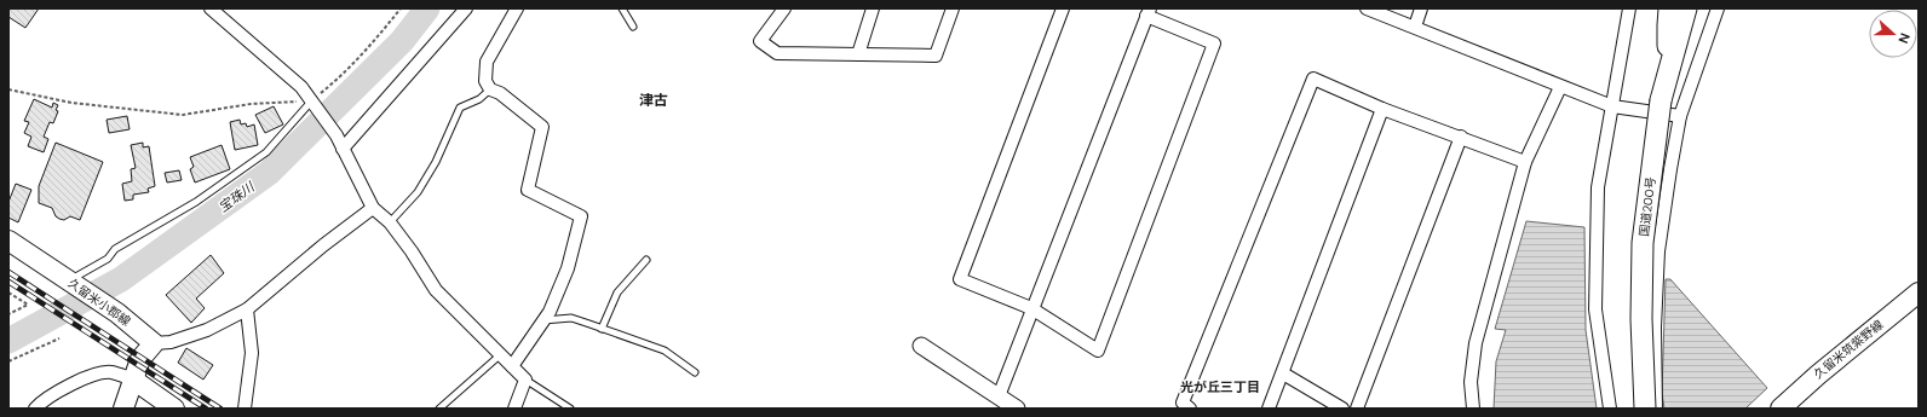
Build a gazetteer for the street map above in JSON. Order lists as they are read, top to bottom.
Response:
{
  "streets": {
    "highway": ["国道200号"],
    "main road": ["久留米小郡線", "久留米筑紫野線"]
  },
  "districts": ["津古", "光が丘三丁目"],
  "water": ["宝珠川"],
  "north": "right"
}
